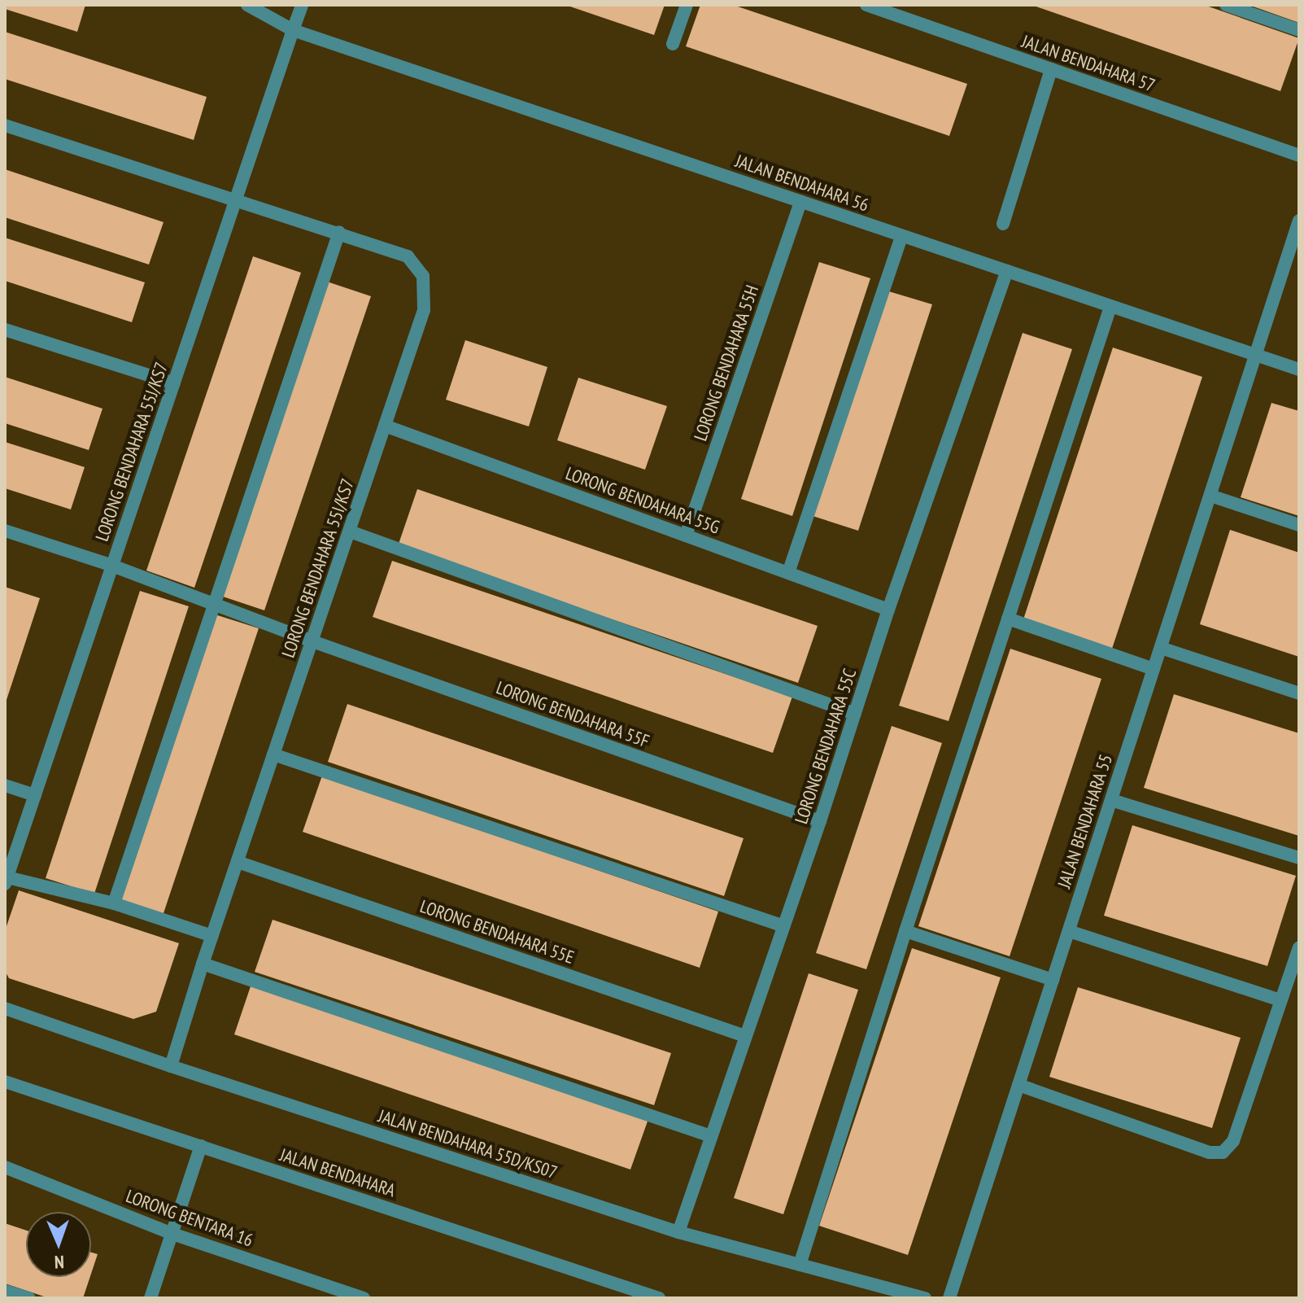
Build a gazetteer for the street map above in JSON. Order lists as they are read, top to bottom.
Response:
{
  "streets": {
    "street": [
      "JALAN BENDAHARA 57",
      "JALAN BENDAHARA 56",
      "LORONG BENDAHARA 55H",
      "LORONG BENDAHARA 55J/KS7",
      "LORONG BENDAHARA 55G",
      "LORONG BENDAHARA 55I/KS7",
      "LORONG BENDAHARA 55F",
      "LORONG BENDAHARA 55C",
      "JALAN BENDAHARA 55",
      "LORONG BENDAHARA 55E",
      "JALAN BENDAHARA 55D/KS07",
      "JALAN BENDAHARA",
      "LORONG BENTARA 16"
    ]
  },
  "crossings": [
    ["JALAN BENDAHARA 56", "LORONG BENDAHARA 55H"],
    ["JALAN BENDAHARA 56", "LORONG BENDAHARA 55J/KS7"],
    ["JALAN BENDAHARA 56", "LORONG BENDAHARA 55C"],
    ["JALAN BENDAHARA 56", "JALAN BENDAHARA 55"],
    ["LORONG BENDAHARA 55H", "LORONG BENDAHARA 55G"],
    ["LORONG BENDAHARA 55J/KS7", "LORONG BENDAHARA 55I/KS7"],
    ["LORONG BENDAHARA 55J/KS7", "LORONG BENDAHARA 55F"],
    ["LORONG BENDAHARA 55G", "LORONG BENDAHARA 55I/KS7"],
    ["LORONG BENDAHARA 55G", "LORONG BENDAHARA 55C"],
    ["LORONG BENDAHARA 55I/KS7", "LORONG BENDAHARA 55F"],
    ["LORONG BENDAHARA 55I/KS7", "LORONG BENDAHARA 55E"],
    ["LORONG BENDAHARA 55I/KS7", "JALAN BENDAHARA 55D/KS07"],
    ["LORONG BENDAHARA 55F", "LORONG BENDAHARA 55C"],
    ["LORONG BENDAHARA 55C", "LORONG BENDAHARA 55E"],
    ["LORONG BENDAHARA 55C", "JALAN BENDAHARA 55D/KS07"]
  ],
  "north": "bottom"
}
